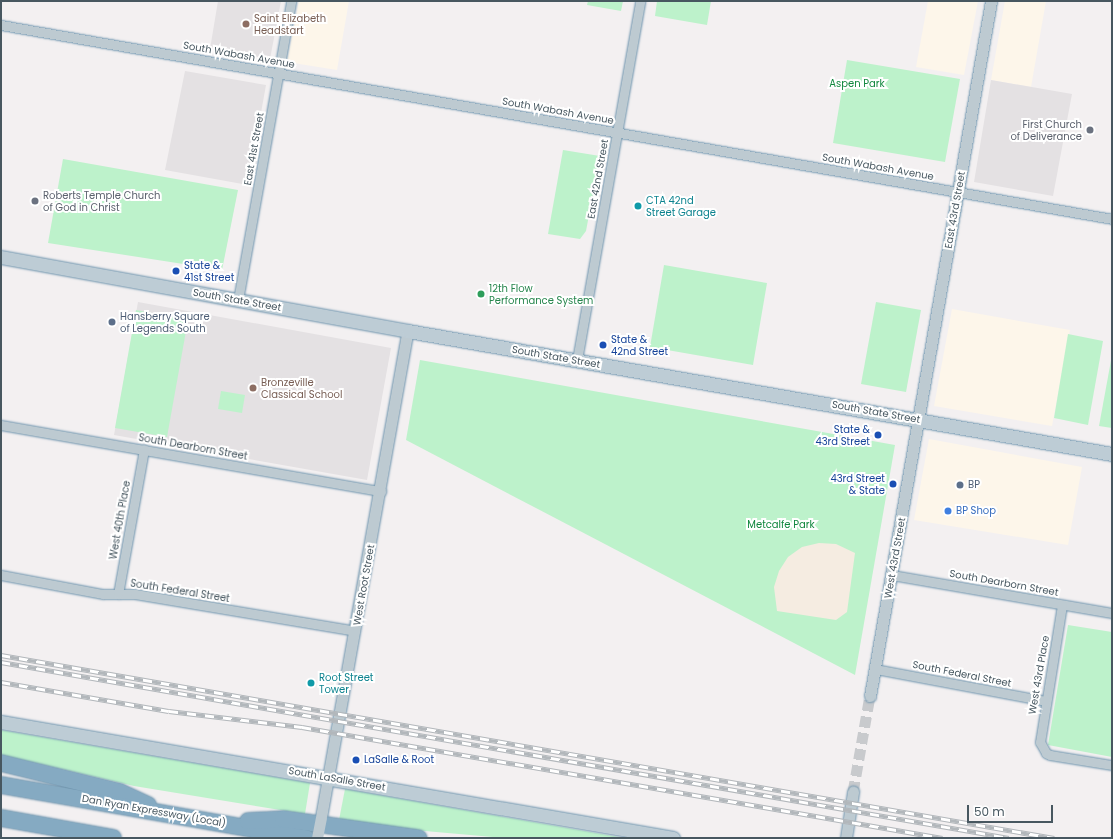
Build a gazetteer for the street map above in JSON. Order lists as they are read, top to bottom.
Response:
{
  "streets": {
    "highway": ["Dan Ryan Expressway (Local)"],
    "main road": ["South State Street", "South LaSalle Street"],
    "street": [
      "South Wabash Avenue",
      "East 41st Street",
      "East 42nd Street",
      "East 43rd Street",
      "South Dearborn Street",
      "West 40th Place",
      "West 43rd Street",
      "West Root Street",
      "South Federal Street",
      "West 43rd Place"
    ]
  },
  "crossings": [
    ["South Wabash Avenue", "East 41st Street"],
    ["South Wabash Avenue", "East 42nd Street"],
    ["South Wabash Avenue", "East 43rd Street"],
    ["East 41st Street", "South State Street"],
    ["East 42nd Street", "South State Street"],
    ["East 43rd Street", "South State Street"],
    ["East 43rd Street", "West 43rd Street"],
    ["South State Street", "West 43rd Street"],
    ["South State Street", "West Root Street"],
    ["South Dearborn Street", "West 40th Place"],
    ["South Dearborn Street", "West 43rd Street"],
    ["South Dearborn Street", "West Root Street"],
    ["South Dearborn Street", "West 43rd Place"],
    ["West 40th Place", "South Federal Street"],
    ["West 43rd Street", "South Federal Street"],
    ["West Root Street", "South Federal Street"],
    ["West Root Street", "South LaSalle Street"],
    ["South Federal Street", "West 43rd Place"]
  ],
  "parks": ["Aspen Park", "Metcalfe Park"],
  "places": [
    "Saint Elizabeth Headstart",
    "First Church of Deliverance",
    "Roberts Temple Church of God in Christ",
    "CTA 42nd Street Garage",
    "State & 41st Street",
    "12th Flow Performance System",
    "Hansberry Square of Legends South",
    "State & 42nd Street",
    "Bronzeville Classical School",
    "State & 43rd Street",
    "43rd Street & State",
    "BP",
    "BP Shop",
    "Root Street Tower",
    "LaSalle & Root"
  ],
  "scale_bar": "50 m"
}
